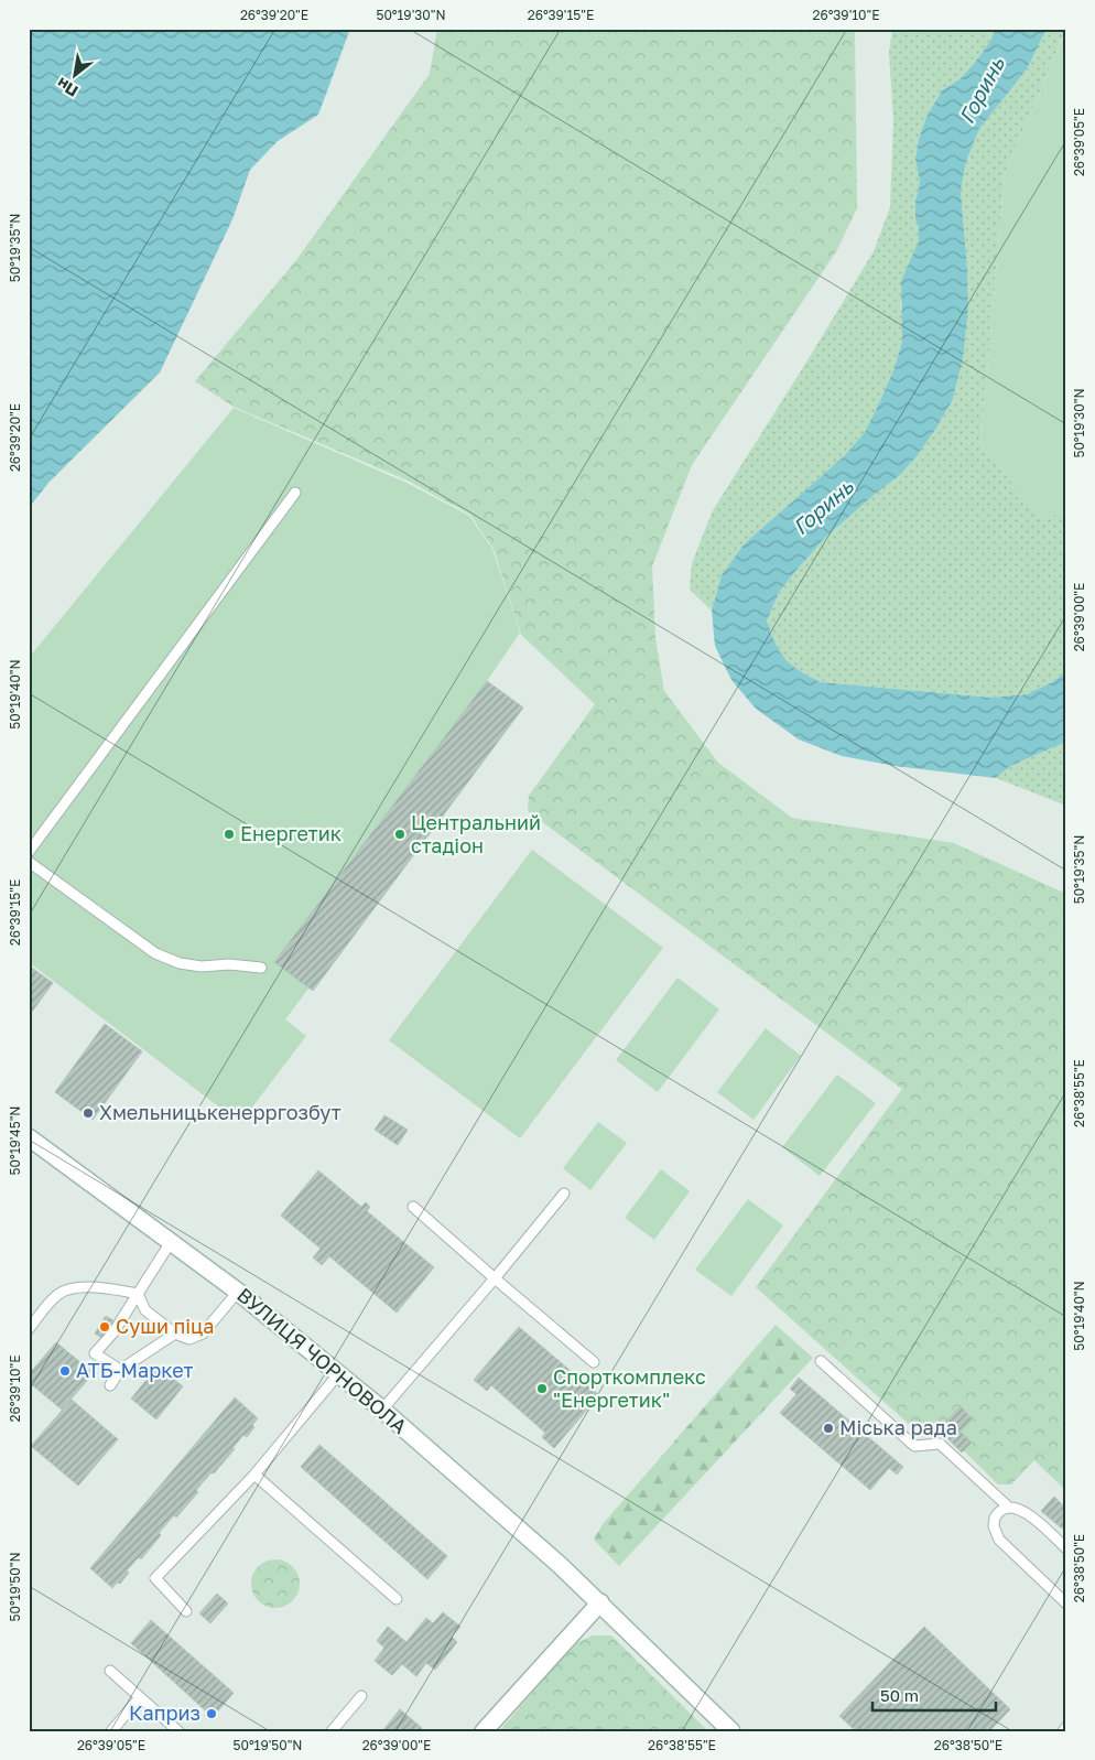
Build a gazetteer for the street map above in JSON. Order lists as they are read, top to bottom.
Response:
{
  "streets": {
    "street": ["ВУЛИЦЯ ЧОРНОВОЛА"]
  },
  "water": ["Горинь"],
  "places": [
    "Енергетик",
    "Центральний стадіон",
    "Хмельницькенерргозбут",
    "Суши піца",
    "АТБ-Маркет",
    "Спорткомплекс \"Енергетик\"",
    "Міська рада",
    "Каприз"
  ],
  "scale_bar": "50 m",
  "north": "bottom left",
  "coordinates": [
    "26°39'20\"E",
    "50°19'30\"N",
    "26°39'15\"E",
    "26°39'10\"E",
    "26°39'05\"E",
    "50°19'35\"N",
    "26°39'00\"E",
    "50°19'40\"N",
    "26°38'55\"E",
    "50°19'45\"N",
    "26°38'50\"E",
    "50°19'50\"N"
  ]
}
